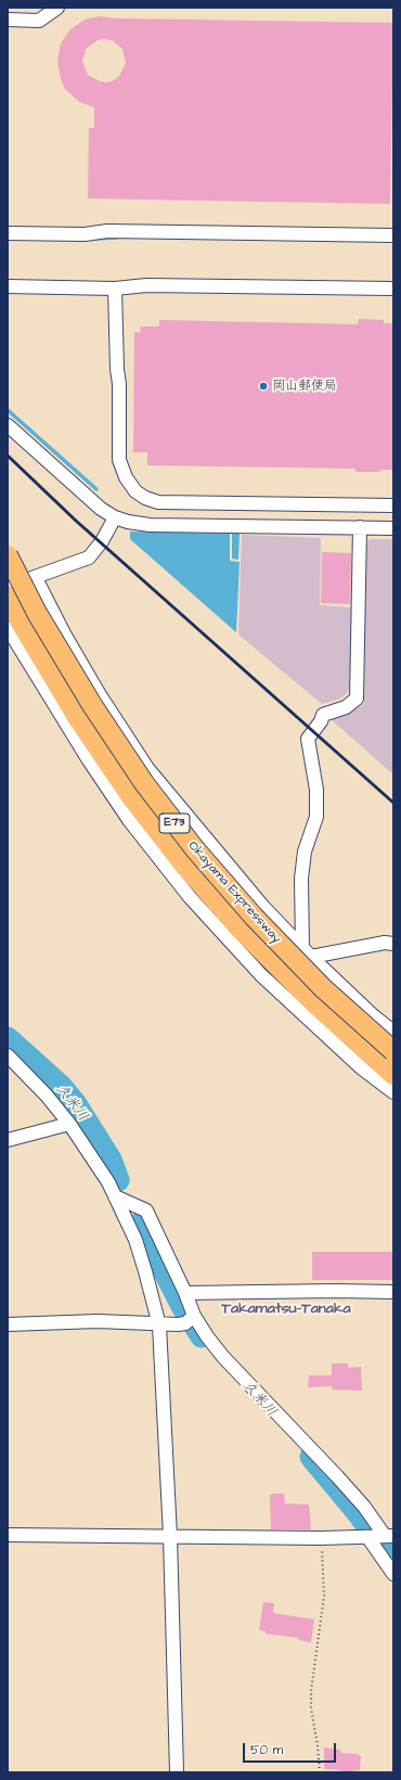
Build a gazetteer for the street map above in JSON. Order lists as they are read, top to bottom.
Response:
{
  "streets": {
    "highway": ["E73", "Okayama Expressway"]
  },
  "districts": ["Takamatsu-Tanaka"],
  "water": ["久米川"],
  "places": ["岡山郵便局"],
  "scale_bar": "50 m"
}
